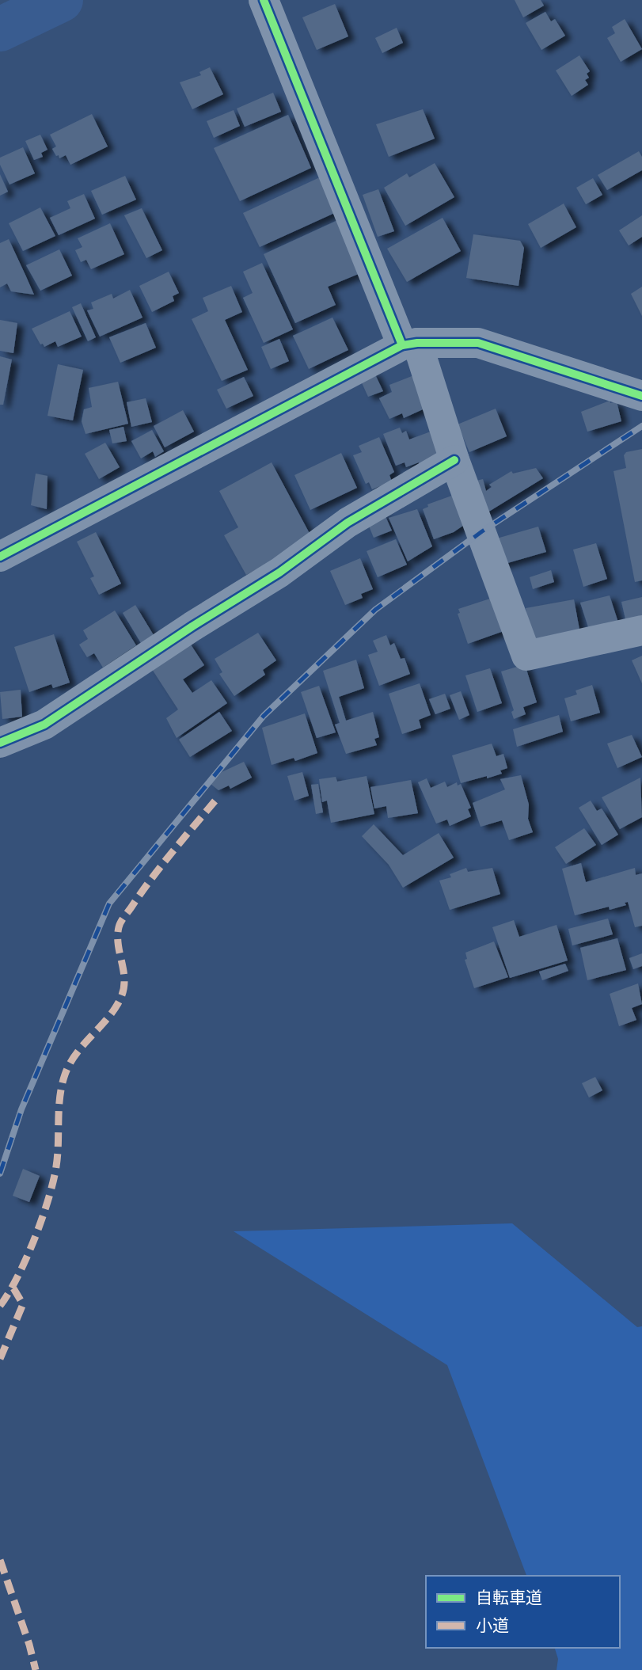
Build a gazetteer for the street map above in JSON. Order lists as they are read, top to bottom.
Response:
{
  "legend": ["自転車道", "小道"]
}
